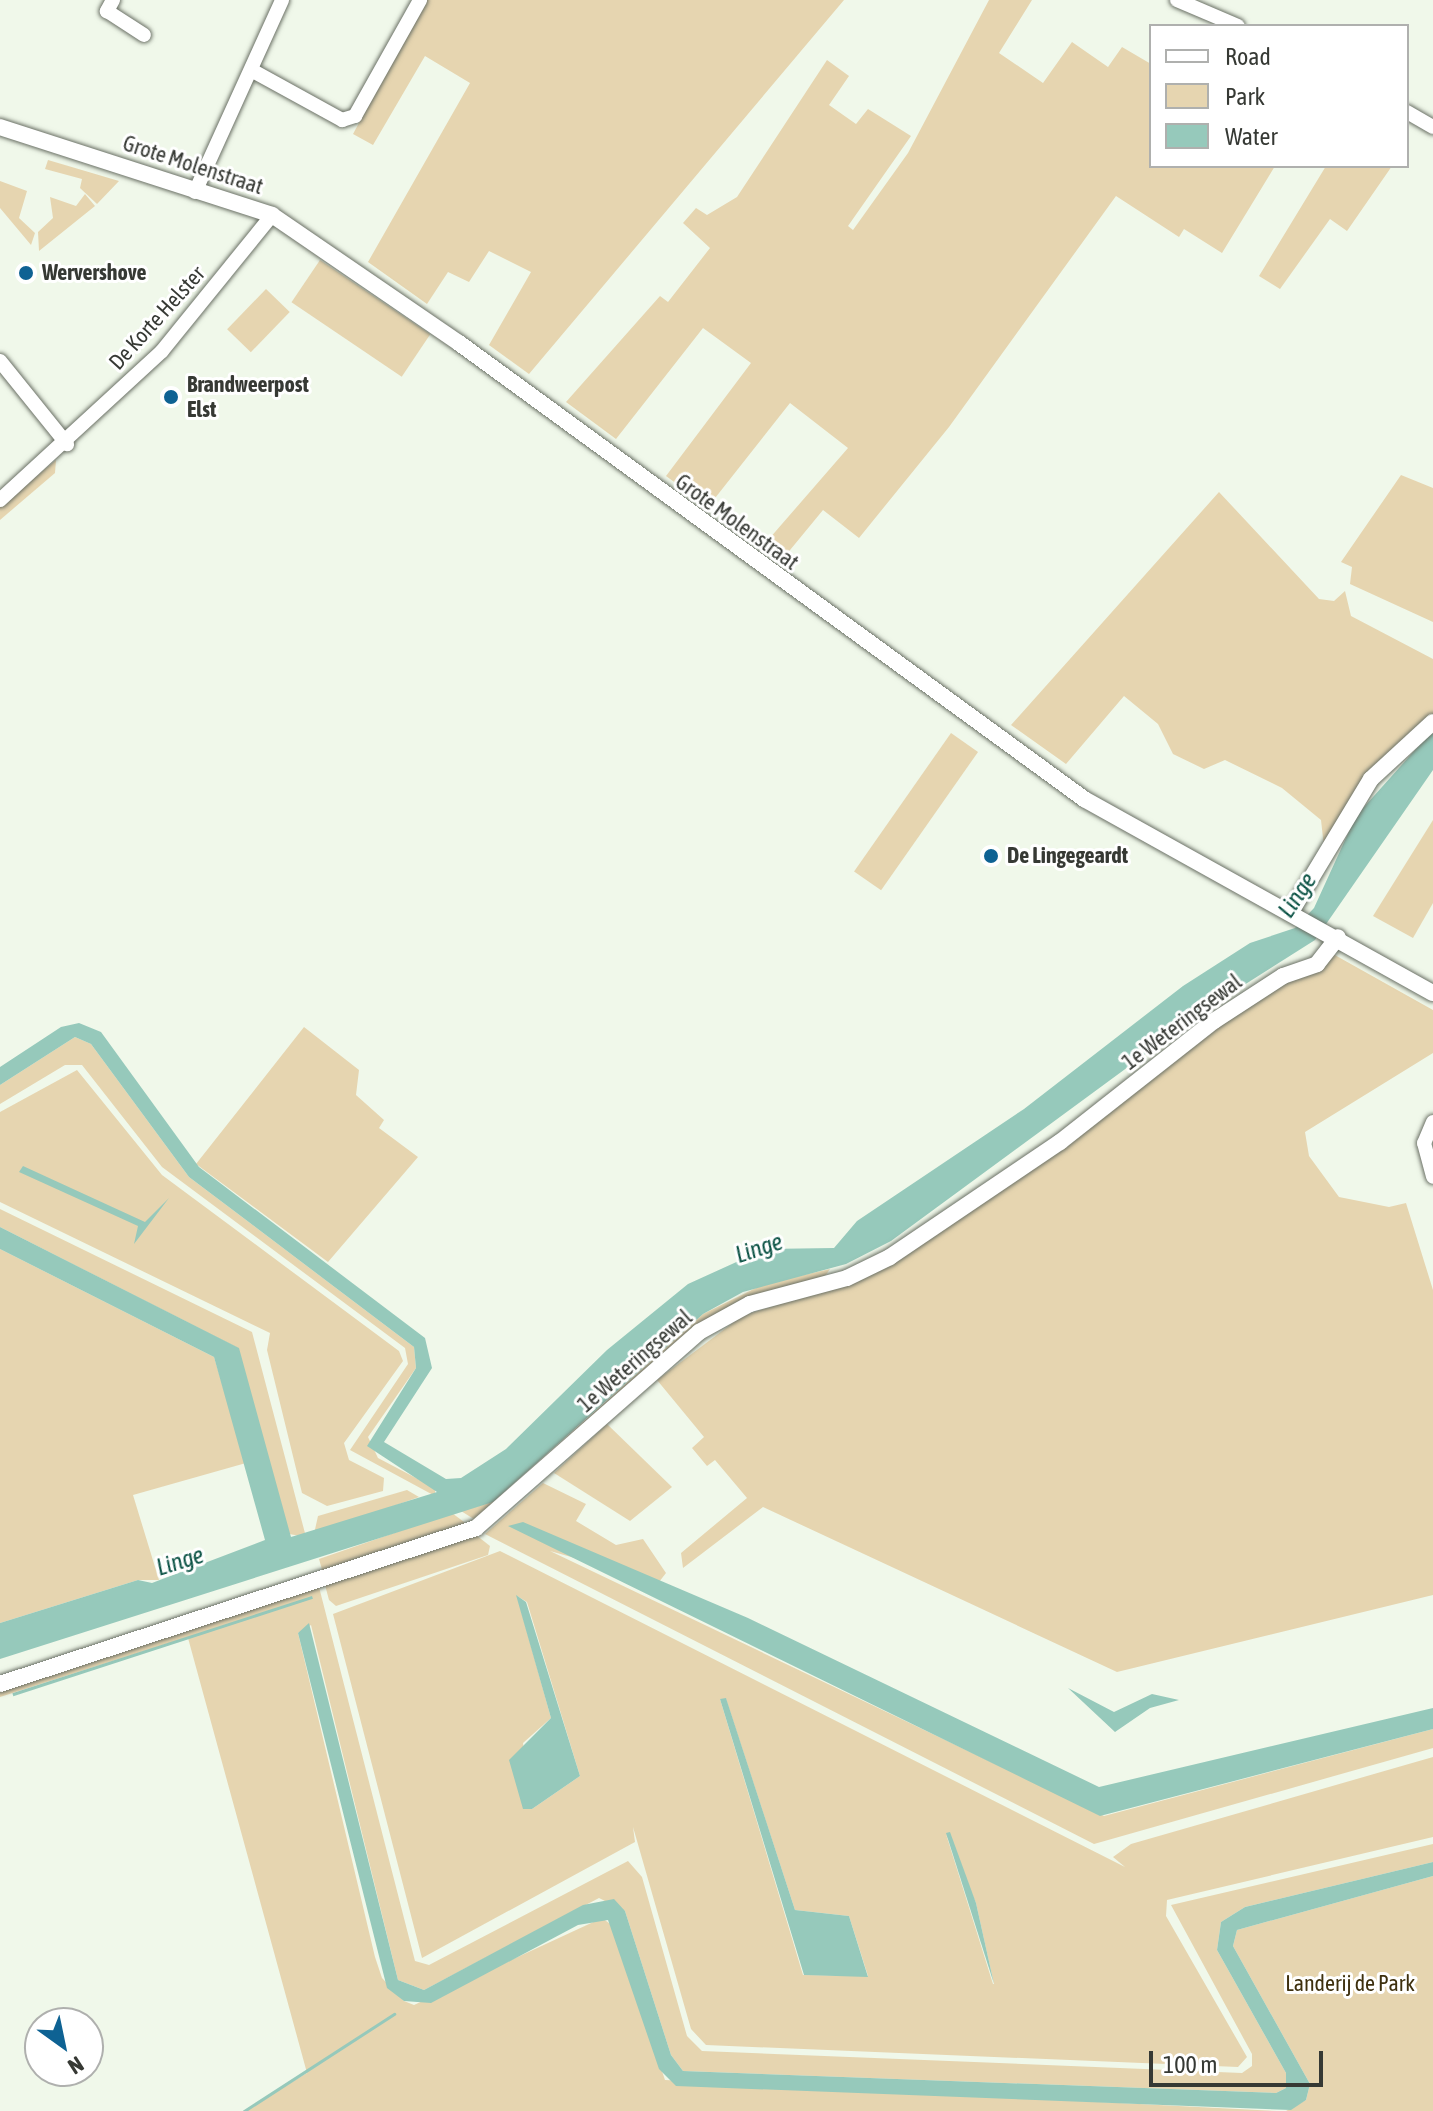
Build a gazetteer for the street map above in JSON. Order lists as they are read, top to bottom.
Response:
{
  "streets": {
    "street": ["Grote Molenstraat", "De Korte Helster", "1e Weteringsewal"]
  },
  "crossings": [
    ["Grote Molenstraat", "De Korte Helster"],
    ["Grote Molenstraat", "1e Weteringsewal"]
  ],
  "water": ["Linge"],
  "parks": ["Landerij de Park"],
  "places": ["Wervershove", "Brandweerpost Elst", "De Lingegeardt"],
  "legend": ["Road", "Park", "Water"],
  "scale_bar": "100 m",
  "north": "bottom right"
}
